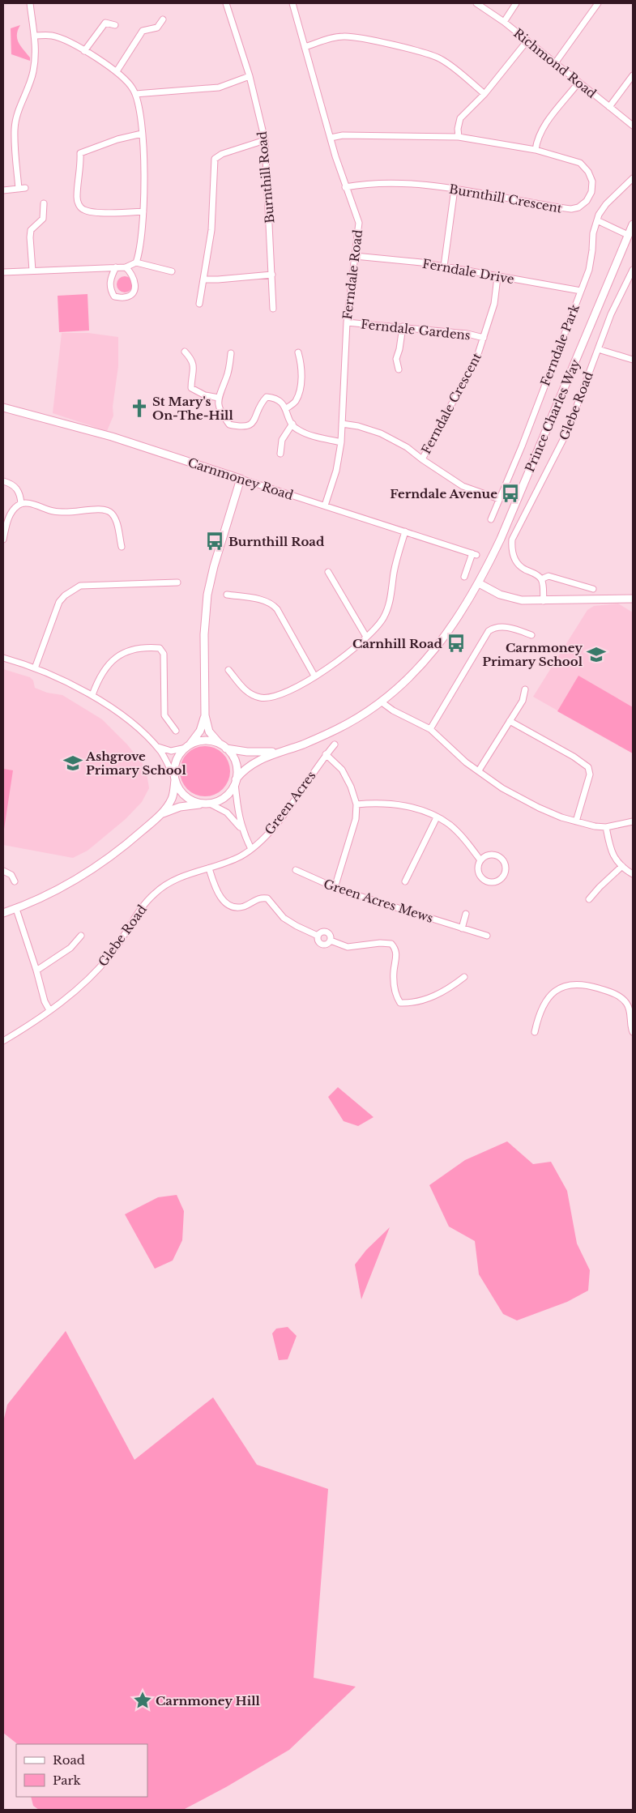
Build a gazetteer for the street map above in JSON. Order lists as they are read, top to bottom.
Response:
{
  "streets": {
    "street": [
      "Richmond Road",
      "Burnthill Road",
      "Burnthill Crescent",
      "Ferndale Drive",
      "Ferndale Road",
      "Ferndale Gardens",
      "Ferndale Park",
      "Ferndale Crescent",
      "Glebe Road",
      "Prince Charles Way",
      "Carnmoney Road",
      "Green Acres",
      "Green Acres Mews"
    ]
  },
  "crossings": [
    ["Burnthill Crescent", "Ferndale Road"],
    ["Ferndale Drive", "Ferndale Road"],
    ["Ferndale Drive", "Ferndale Park"],
    ["Ferndale Drive", "Ferndale Crescent"],
    ["Ferndale Road", "Ferndale Gardens"],
    ["Ferndale Road", "Carnmoney Road"],
    ["Ferndale Gardens", "Ferndale Crescent"],
    ["Glebe Road", "Green Acres"]
  ],
  "places": {
    "church": ["St Mary's On-The-Hill"],
    "bus stop": ["Ferndale Avenue", "Burnthill Road", "Carnhill Road"],
    "school or university": ["Carnmoney Primary School", "Ashgrove Primary School"],
    "place": ["Carnmoney Hill"]
  },
  "legend": ["Road", "Park"]
}
